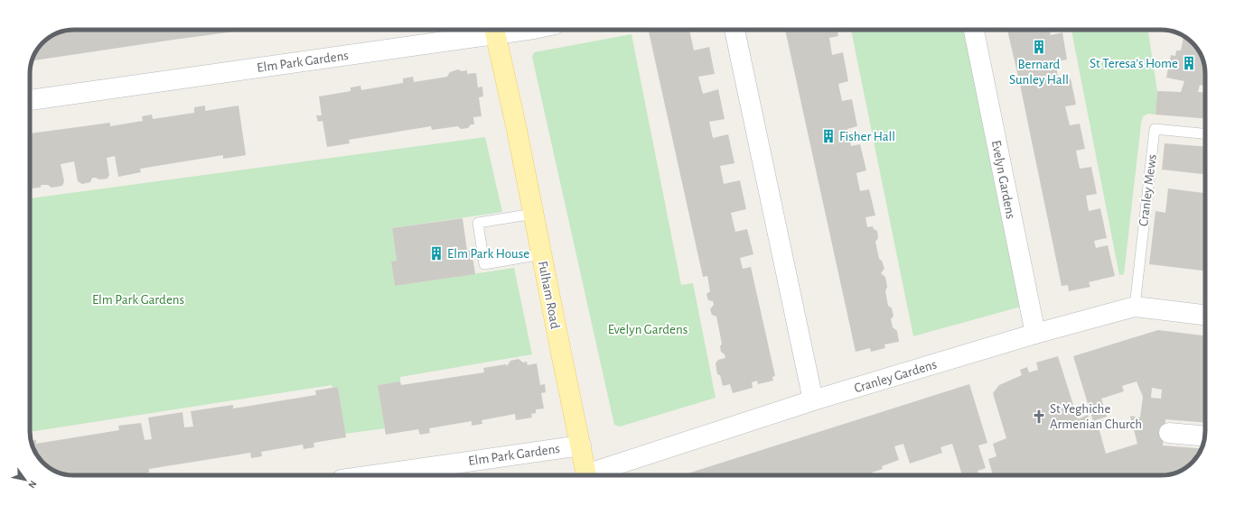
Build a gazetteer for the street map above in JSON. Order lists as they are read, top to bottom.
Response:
{
  "streets": {
    "main road": ["Fulham Road"],
    "street": ["Elm Park Gardens", "Evelyn Gardens", "Cranley Gardens"],
    "lane": ["Cranley Mews"]
  },
  "crossings": [
    ["Elm Park Gardens", "Fulham Road"],
    ["Evelyn Gardens", "Cranley Gardens"],
    ["Cranley Mews", "Cranley Gardens"]
  ],
  "parks": ["Elm Park Gardens", "Evelyn Gardens"],
  "places": {
    "building": [
      "Bernard Sunley Hall",
      "St Teresa's Home",
      "Fisher Hall",
      "Elm Park House"
    ],
    "church": ["St Yeghiche Armenian Church"]
  },
  "north": "bottom right"
}
